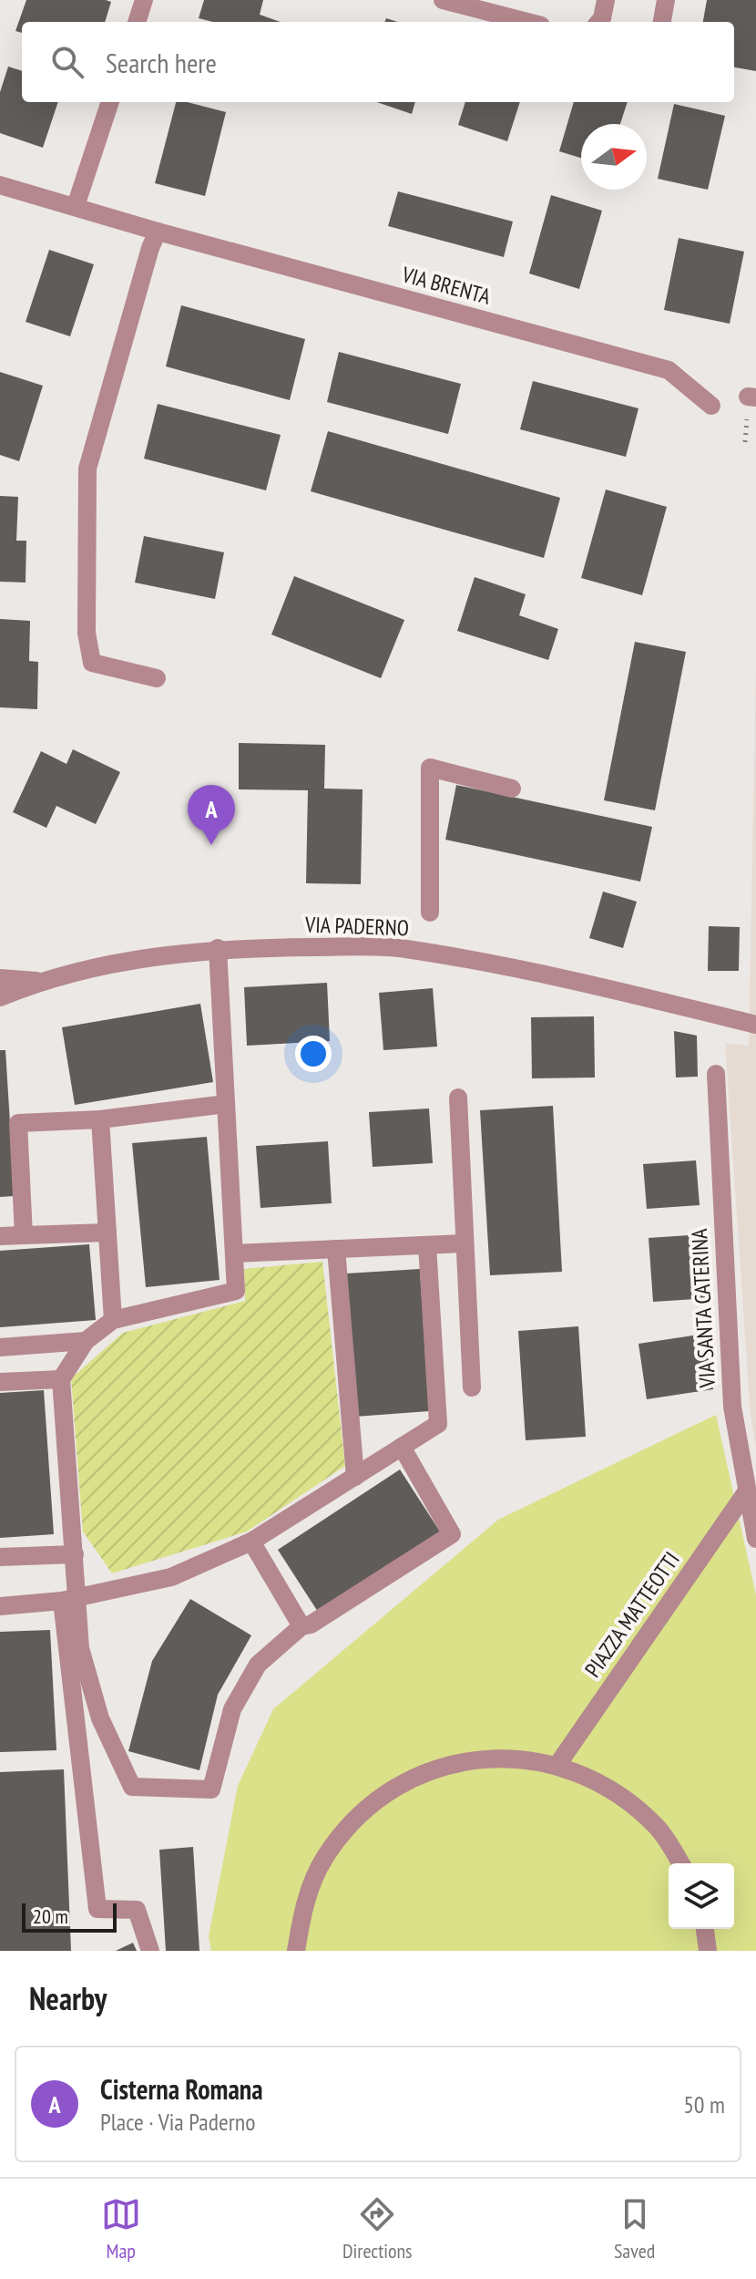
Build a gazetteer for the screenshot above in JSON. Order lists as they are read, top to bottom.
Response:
{
  "streets": {
    "street": [
      "VIA BRENTA",
      "VIA PADERNO",
      "VIA SANTA CATERINA",
      "PIAZZA MATTEOTTI"
    ]
  },
  "crossings": [
    ["VIA SANTA CATERINA", "PIAZZA MATTEOTTI"]
  ],
  "scale_bar": "20 m",
  "north": "right",
  "page": {
    "search": "Search here",
    "pins": "A",
    "scale": "20 m",
    "heading": "Nearby",
    "list": [
      {
        "mark": "A",
        "name": "Cisterna Romana",
        "note": "Place · Via Paderno",
        "value": "50 m"
      }
    ],
    "nav": ["Map", "Directions", "Saved"]
  }
}
